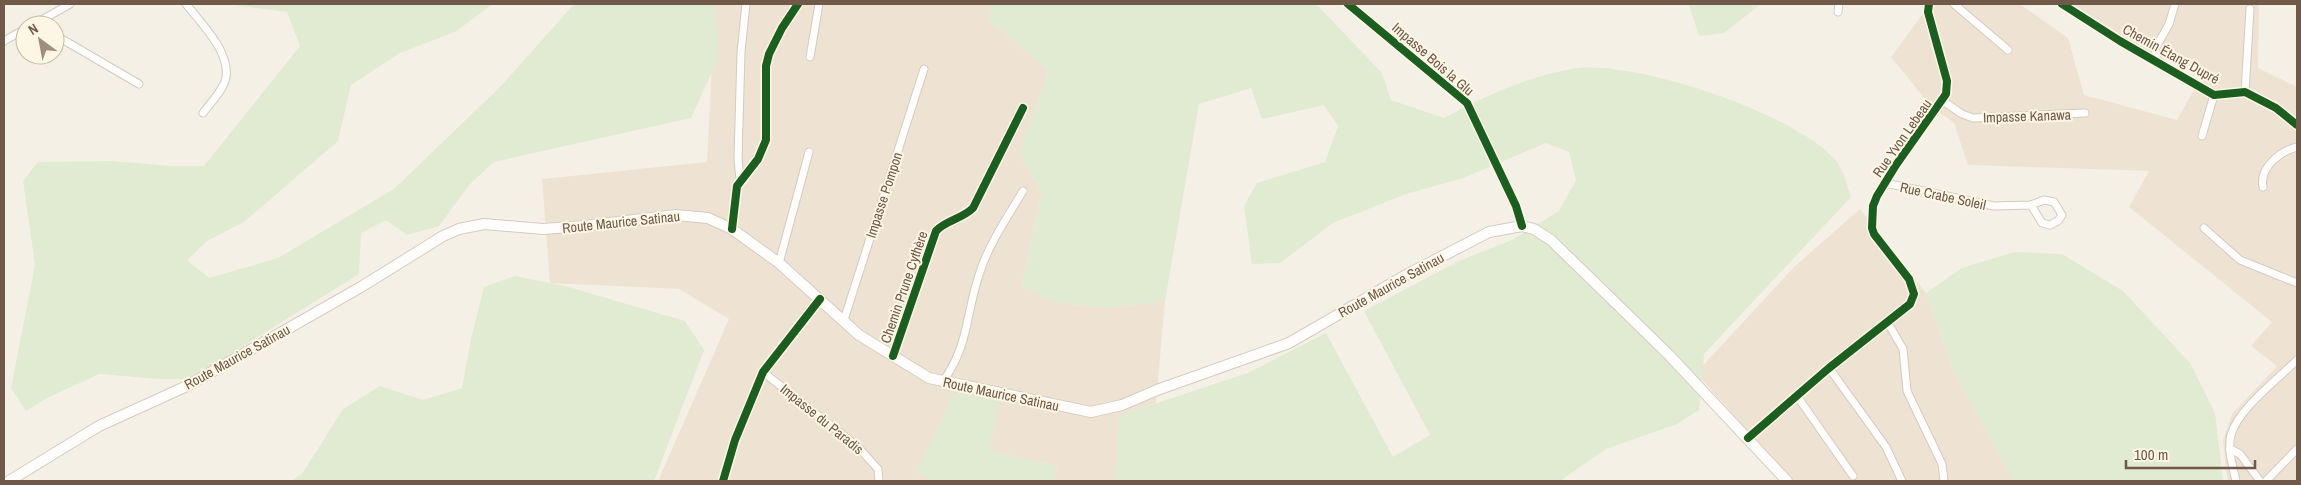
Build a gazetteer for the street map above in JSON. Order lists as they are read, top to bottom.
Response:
{
  "streets": {
    "main road": ["Route Maurice Satinau"],
    "street": [
      "Chemin Étang Dupré",
      "Impasse Bois la Glu",
      "Impasse Kanawa",
      "Rue Yvon Lebeau",
      "Impasse Pompon",
      "Rue Crabe Soleil",
      "Chemin Prune Cythère",
      "Impasse du Paradis"
    ]
  },
  "crossings": [
    ["Impasse Bois la Glu", "Route Maurice Satinau"],
    ["Impasse Kanawa", "Rue Yvon Lebeau"],
    ["Rue Yvon Lebeau", "Rue Crabe Soleil"],
    ["Impasse Pompon", "Route Maurice Satinau"],
    ["Route Maurice Satinau", "Chemin Prune Cythère"]
  ],
  "scale_bar": "100 m",
  "north": "top left"
}
